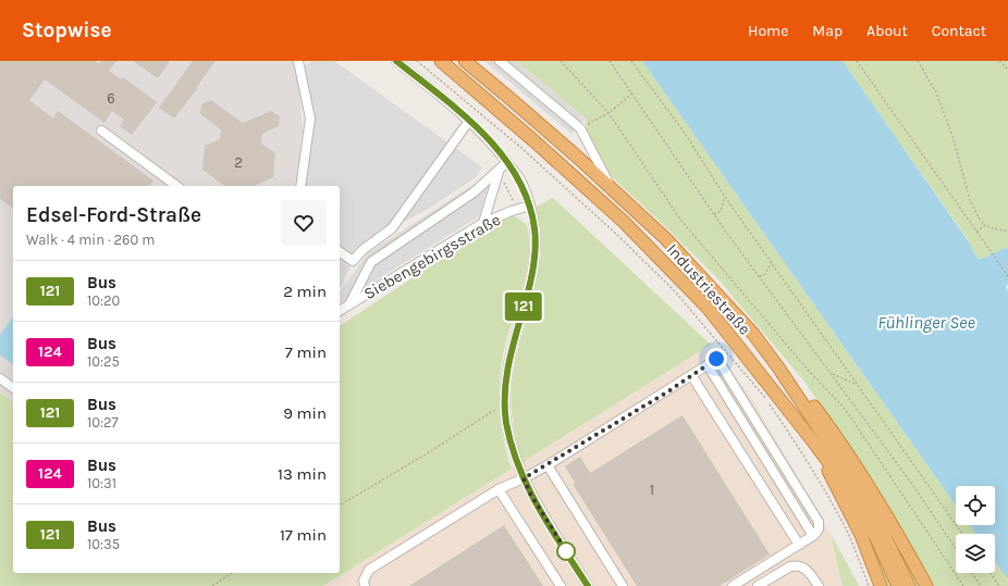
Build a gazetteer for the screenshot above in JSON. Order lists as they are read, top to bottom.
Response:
{
  "streets": {
    "highway": ["Industriestraße"],
    "street": ["Siebengebirgsstraße"]
  },
  "water": ["Fühlinger See"],
  "lines": ["bus line 121"],
  "house_numbers": ["6", "2", "1"],
  "page": {
    "header": "Stopwise",
    "nav": [
      "Home",
      "Map",
      "About",
      "Contact"
    ],
    "on_map": "121",
    "heading": ["Edsel-Ford-Straße", "Walk · 4 min · 260 m"],
    "list": [
      {
        "mark": "121",
        "name": "Bus",
        "note": "10:20",
        "value": "2 min"
      },
      {
        "mark": "124",
        "name": "Bus",
        "note": "10:25",
        "value": "7 min"
      },
      {
        "mark": "121",
        "name": "Bus",
        "note": "10:27",
        "value": "9 min"
      },
      {
        "mark": "124",
        "name": "Bus",
        "note": "10:31",
        "value": "13 min"
      },
      {
        "mark": "121",
        "name": "Bus",
        "note": "10:35",
        "value": "17 min"
      }
    ]
  }
}
